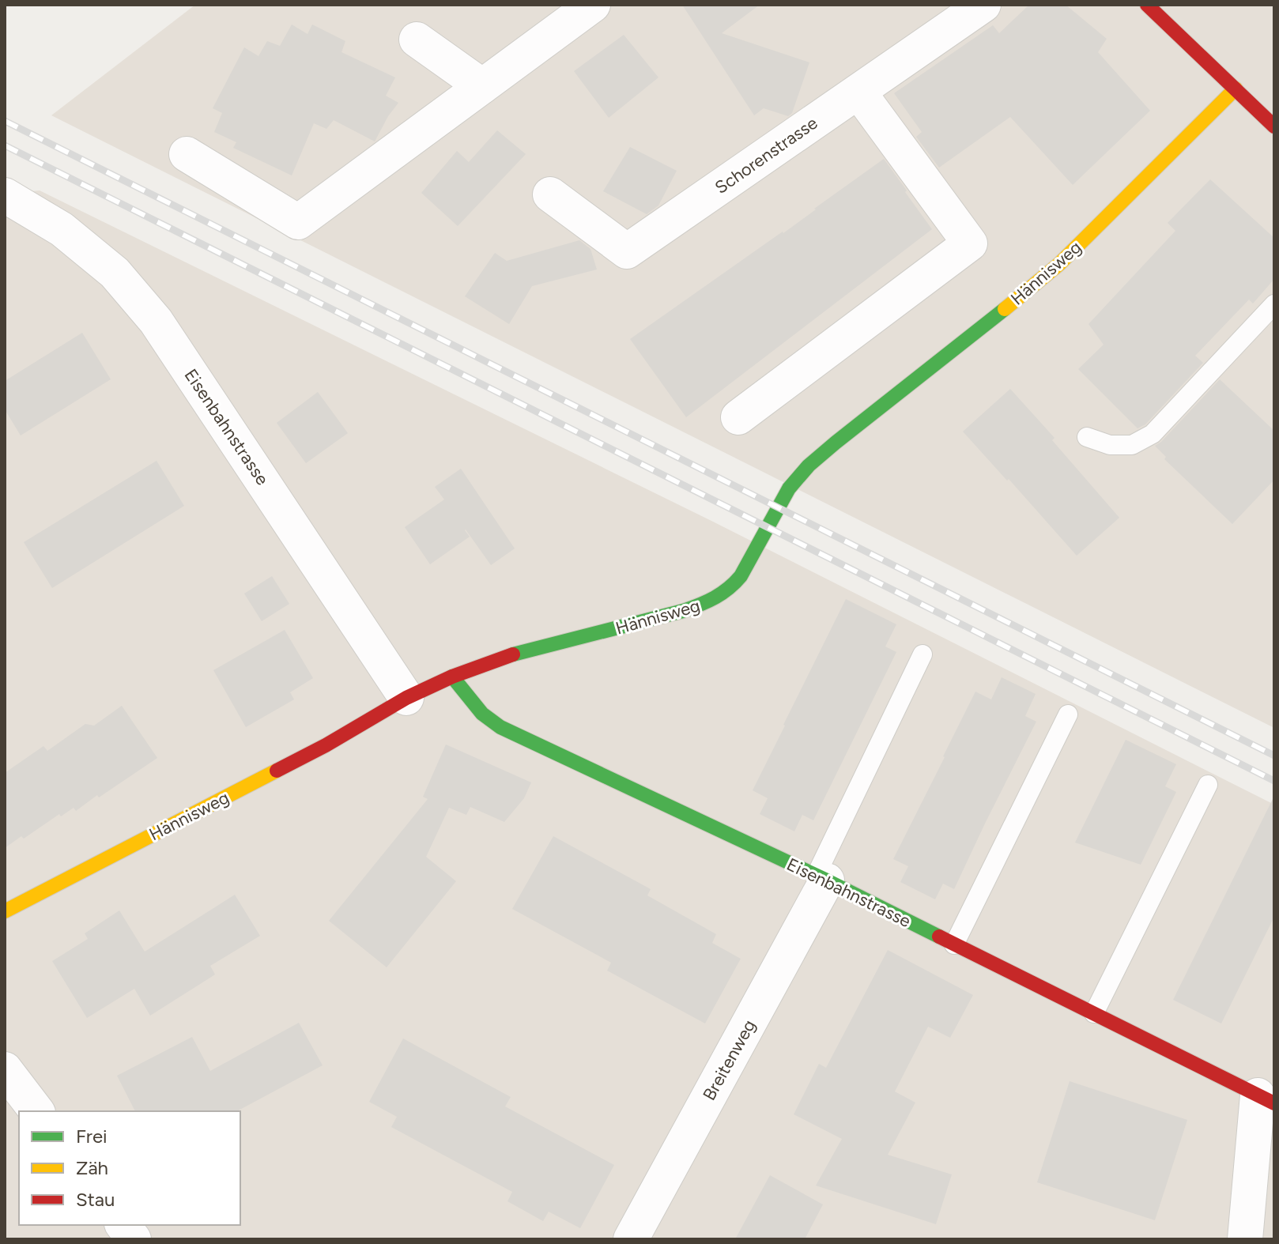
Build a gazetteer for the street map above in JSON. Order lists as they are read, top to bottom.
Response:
{
  "streets": {
    "street": [
      "Schorenstrasse",
      "Hännisweg",
      "Eisenbahnstrasse",
      "Breitenweg"
    ]
  },
  "crossings": [
    ["Hännisweg", "Eisenbahnstrasse"],
    ["Eisenbahnstrasse", "Breitenweg"]
  ],
  "legend": ["Frei", "Zäh", "Stau"]
}
